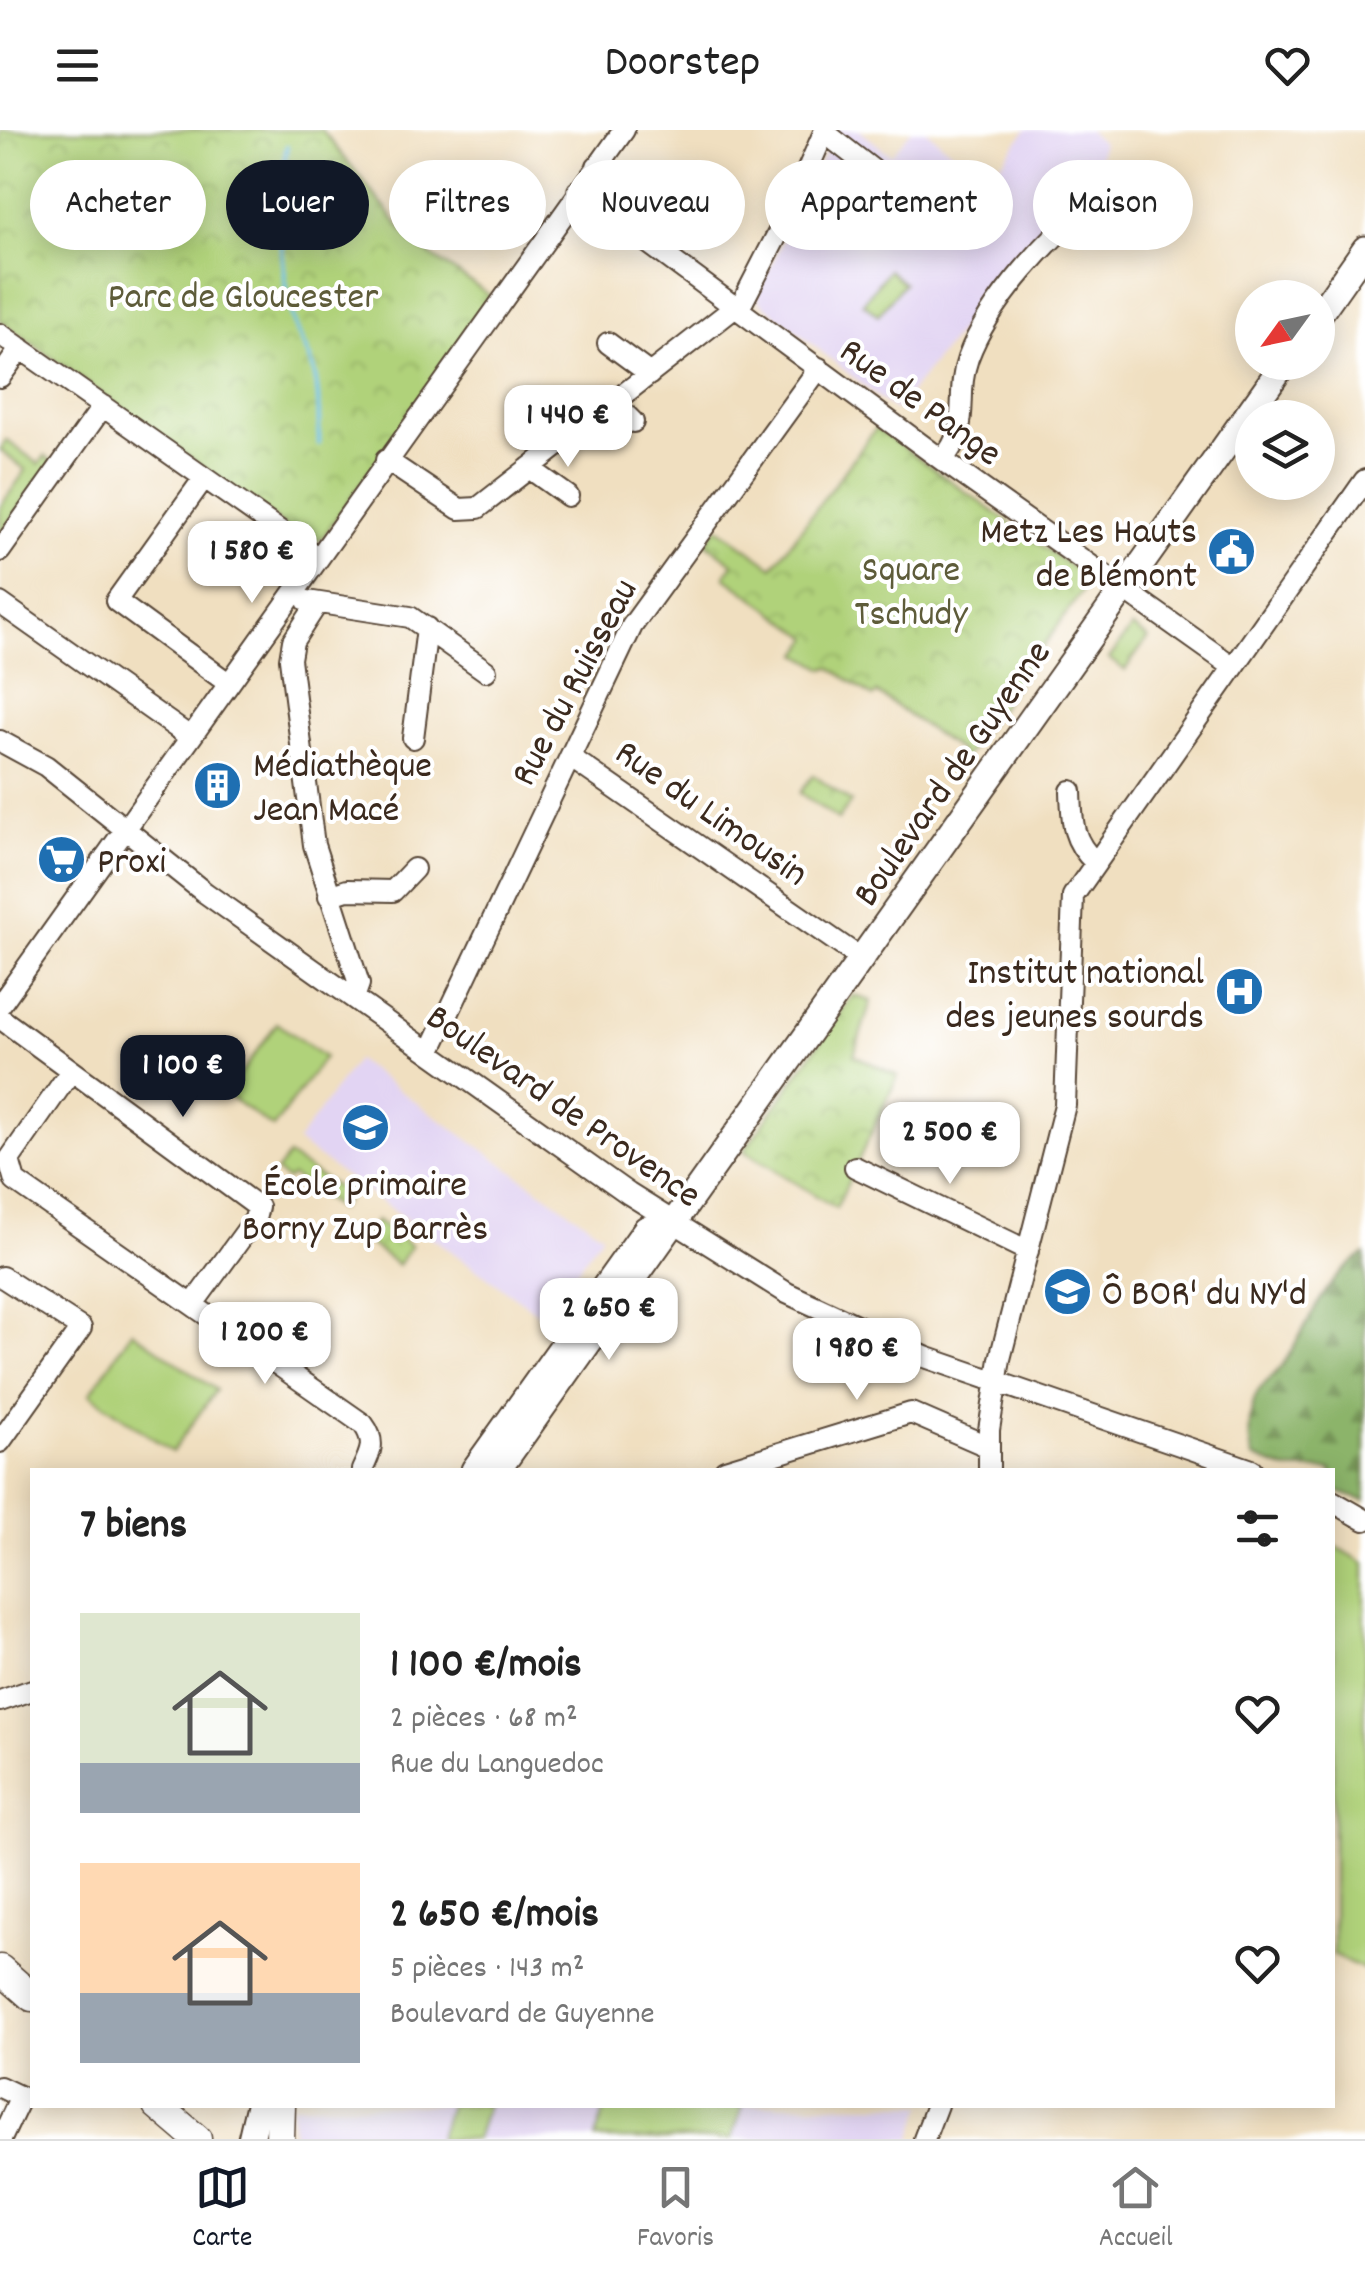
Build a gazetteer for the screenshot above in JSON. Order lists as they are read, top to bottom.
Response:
{
  "streets": {
    "main road": ["Boulevard de Guyenne"],
    "street": [
      "Rue de Pange",
      "Rue du Ruisseau",
      "Rue du Limousin",
      "Boulevard de Provence"
    ]
  },
  "crossings": [
    ["Rue de Pange", "Rue du Ruisseau"],
    ["Rue de Pange", "Boulevard de Guyenne"],
    ["Rue du Ruisseau", "Rue du Limousin"],
    ["Rue du Ruisseau", "Boulevard de Provence"],
    ["Boulevard de Guyenne", "Rue du Limousin"],
    ["Boulevard de Guyenne", "Boulevard de Provence"]
  ],
  "parks": ["Parc de Gloucester", "Square Tschudy"],
  "places": {
    "public building": ["Metz Les Hauts de Blémont"],
    "building": ["Médiathèque Jean Macé"],
    "supermarket": ["Proxi"],
    "hospital": ["Institut national des jeunes sourds"],
    "school or university": ["École primaire Borny Zup Barrès", "Ô BOR' du NY'd"]
  },
  "north": "bottom left",
  "page": {
    "header": "Doorstep",
    "chip": [
      "Acheter",
      "Louer",
      "Filtres",
      "Nouveau",
      "Appartement",
      "Maison"
    ],
    "price": [
      "1 440 €",
      "1 580 €",
      "1 100 €",
      "2 500 €",
      "2 650 €",
      "1 200 €",
      "1 980 €"
    ],
    "heading": "7 biens",
    "list": [
      {
        "name": "1 100 €/mois",
        "note": "2 pièces · 68 m² · Rue du Languedoc"
      },
      {
        "name": "2 650 €/mois",
        "note": "5 pièces · 143 m² · Boulevard de Guyenne"
      }
    ],
    "tabs": ["Carte", "Favoris", "Accueil"]
  }
}
